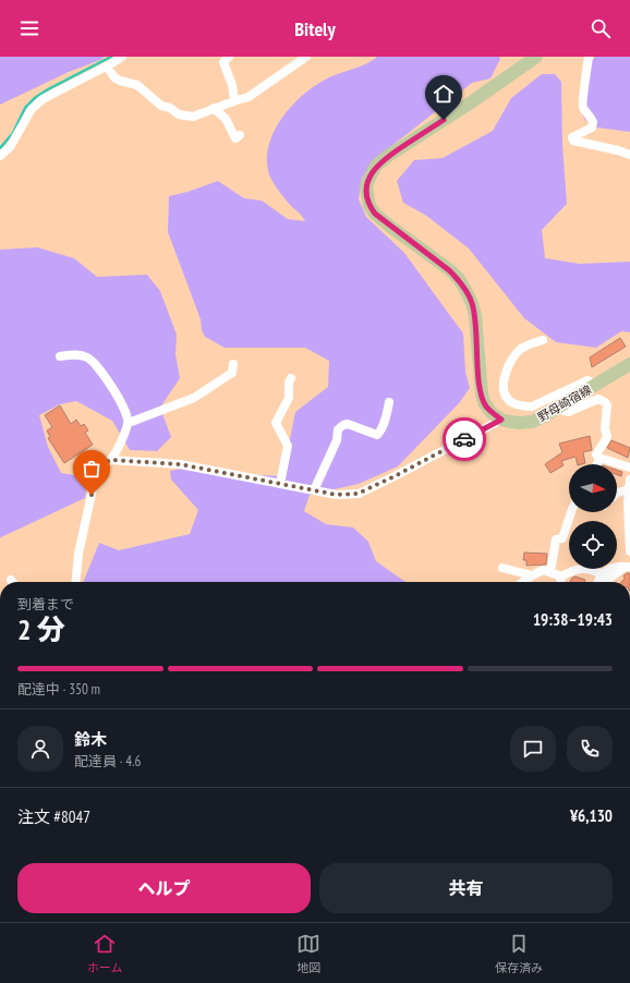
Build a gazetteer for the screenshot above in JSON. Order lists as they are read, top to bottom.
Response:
{
  "streets": {
    "main road": ["野母崎宿線"]
  },
  "north": "right",
  "page": {
    "header": "Bitely",
    "heading": ["2 分", "到着まで", "19:38–19:43"],
    "panel": [
      "鈴木",
      "配達員 · 4.6",
      "注文 #8047",
      "¥6,130"
    ],
    "bar": "配達中 · 350 m",
    "buttons": ["ヘルプ", "共有"],
    "tabs": ["ホーム", "地図", "保存済み"]
  }
}
